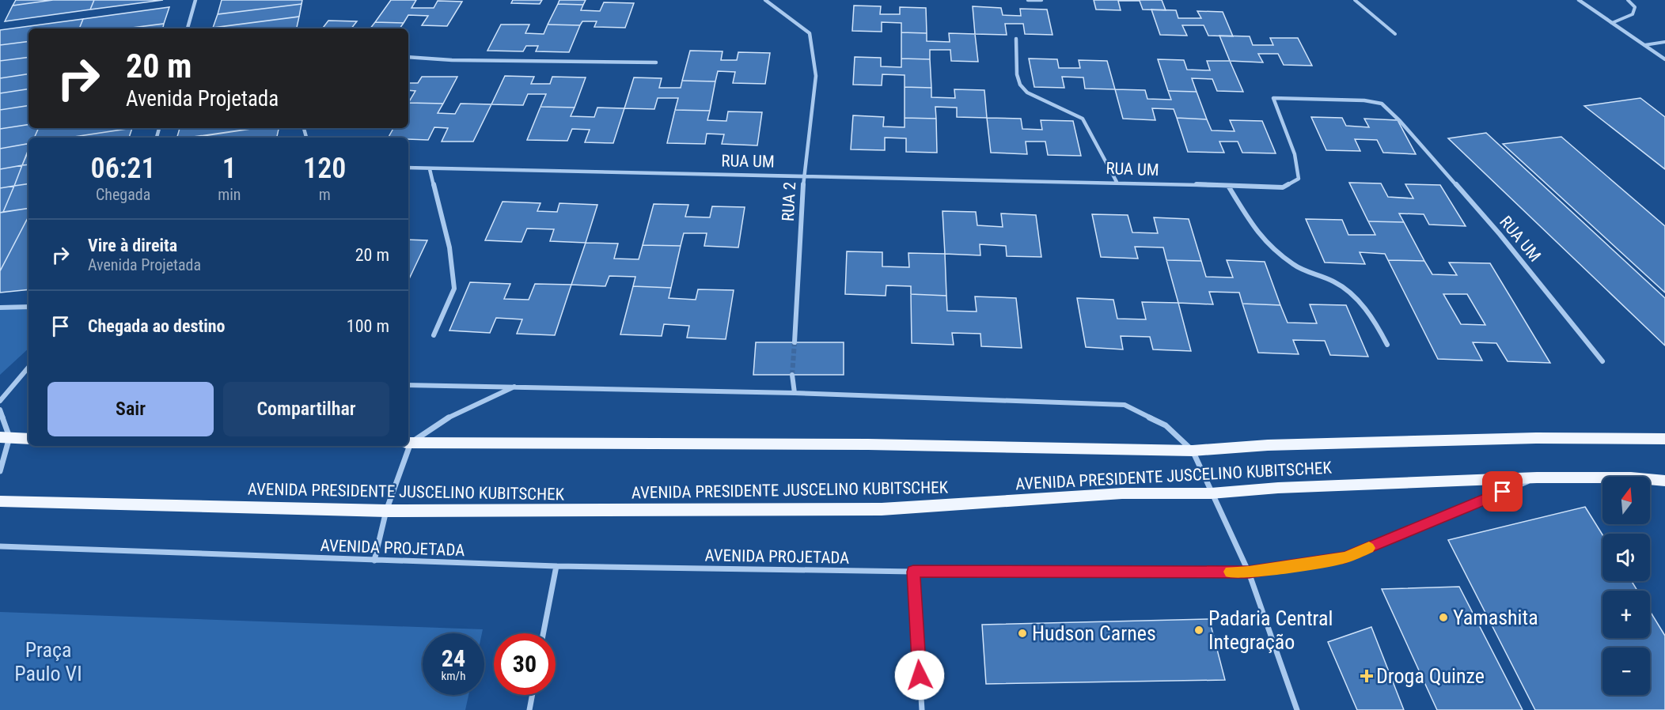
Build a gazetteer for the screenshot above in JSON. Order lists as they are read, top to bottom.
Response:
{
  "streets": {
    "main road": ["AVENIDA PRESIDENTE JUSCELINO KUBITSCHEK"],
    "street": ["RUA UM", "RUA 2", "AVENIDA PROJETADA"]
  },
  "crossings": [
    ["RUA UM", "RUA 2"],
    ["AVENIDA PRESIDENTE JUSCELINO KUBITSCHEK", "AVENIDA PROJETADA"]
  ],
  "parks": ["Praça Paulo VI"],
  "places": {
    "other": ["Yamashita", "Padaria Central Integração", "Hudson Carnes"],
    "health": ["Droga Quinze"]
  },
  "north": "top",
  "page": {
    "turn": ["20 m", "Avenida Projetada"],
    "eta": [
      "06:21",
      "Chegada",
      "1",
      "min",
      "120",
      "m"
    ],
    "list": [
      {
        "name": "Vire à direita",
        "note": "Avenida Projetada",
        "value": "20 m"
      },
      {
        "name": "Chegada ao destino",
        "value": "100 m"
      }
    ],
    "buttons": ["Sair", "Compartilhar"],
    "map_buttons": ["+", "−"],
    "speed": "24 km/h",
    "limit": "30"
  }
}
